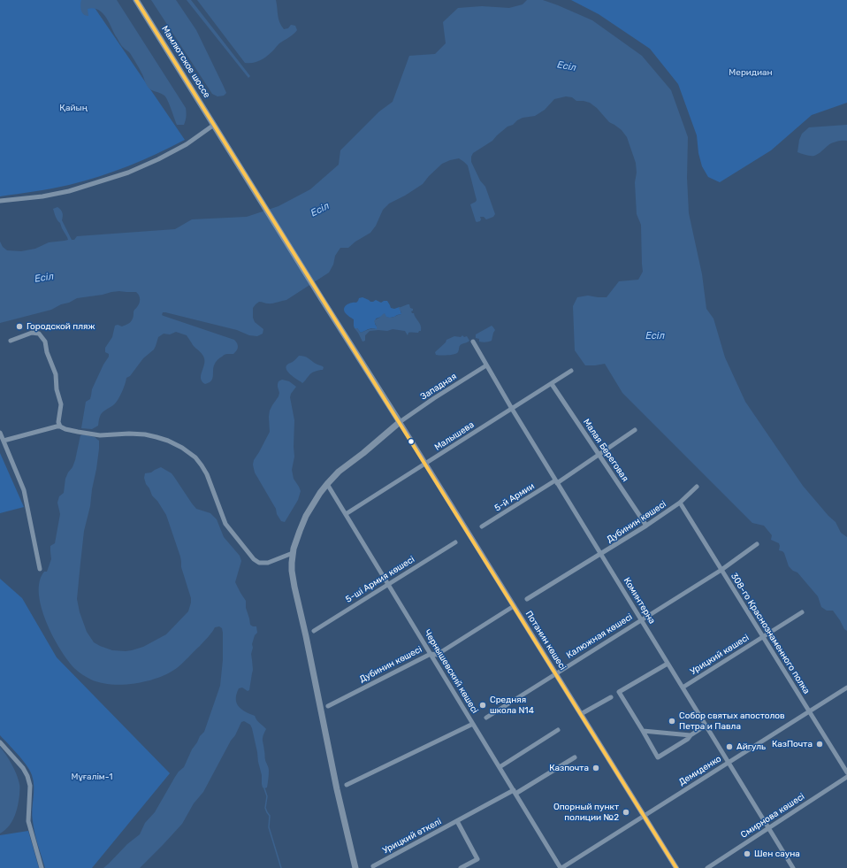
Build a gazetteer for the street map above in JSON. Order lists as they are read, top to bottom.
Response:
{
  "streets": {
    "highway": ["Мамлютское шоссе"],
    "main road": ["Потанин көшесі"],
    "street": [
      "Западная",
      "Малышева",
      "Малая Береговая",
      "5-й Армии",
      "Дубинин көшесі",
      "5-ші Армия көшесі",
      "Коминтерна",
      "308-го Краснознаменного полка",
      "Калюжная көшесі",
      "Урицкий көшесі",
      "Чернышевский көшесі",
      "Демиденко",
      "Смирнова көшесі",
      "Урицкий өткелі"
    ]
  },
  "crossings": [
    ["Мамлютское шоссе", "Западная"],
    ["Мамлютское шоссе", "Потанин көшесі"],
    ["Западная", "Коминтерна"],
    ["Западная", "Потанин көшесі"],
    ["Малышева", "Малая Береговая"],
    ["Малышева", "Коминтерна"],
    ["Малышева", "Потанин көшесі"],
    ["Малышева", "Чернышевский көшесі"],
    ["Малая Береговая", "5-й Армии"],
    ["Малая Береговая", "Дубинин көшесі"],
    ["5-й Армии", "Коминтерна"],
    ["Дубинин көшесі", "Коминтерна"],
    ["Дубинин көшесі", "308-го Краснознаменного полка"],
    ["Дубинин көшесі", "Потанин көшесі"],
    ["Дубинин көшесі", "Чернышевский көшесі"],
    ["5-ші Армия көшесі", "Чернышевский көшесі"],
    ["Коминтерна", "Калюжная көшесі"],
    ["Коминтерна", "Урицкий көшесі"],
    ["Коминтерна", "Демиденко"],
    ["Коминтерна", "Смирнова көшесі"],
    ["308-го Краснознаменного полка", "Калюжная көшесі"],
    ["308-го Краснознаменного полка", "Урицкий көшесі"],
    ["308-го Краснознаменного полка", "Демиденко"],
    ["Калюжная көшесі", "Потанин көшесі"],
    ["Потанин көшесі", "Демиденко"],
    ["Чернышевский көшесі", "Демиденко"],
    ["Чернышевский көшесі", "Урицкий өткелі"]
  ],
  "water": ["Есіл"],
  "parks": ["Меридиан", "Қайың", "Мұғалім-1"],
  "places": [
    "Городской пляж",
    "Средняя школа N14",
    "Собор святых апостолов Петра и Павла",
    "КазПочта",
    "Айгуль",
    "Казпочта",
    "Опорный пункт полиции №2",
    "Шен сауна"
  ]
}
